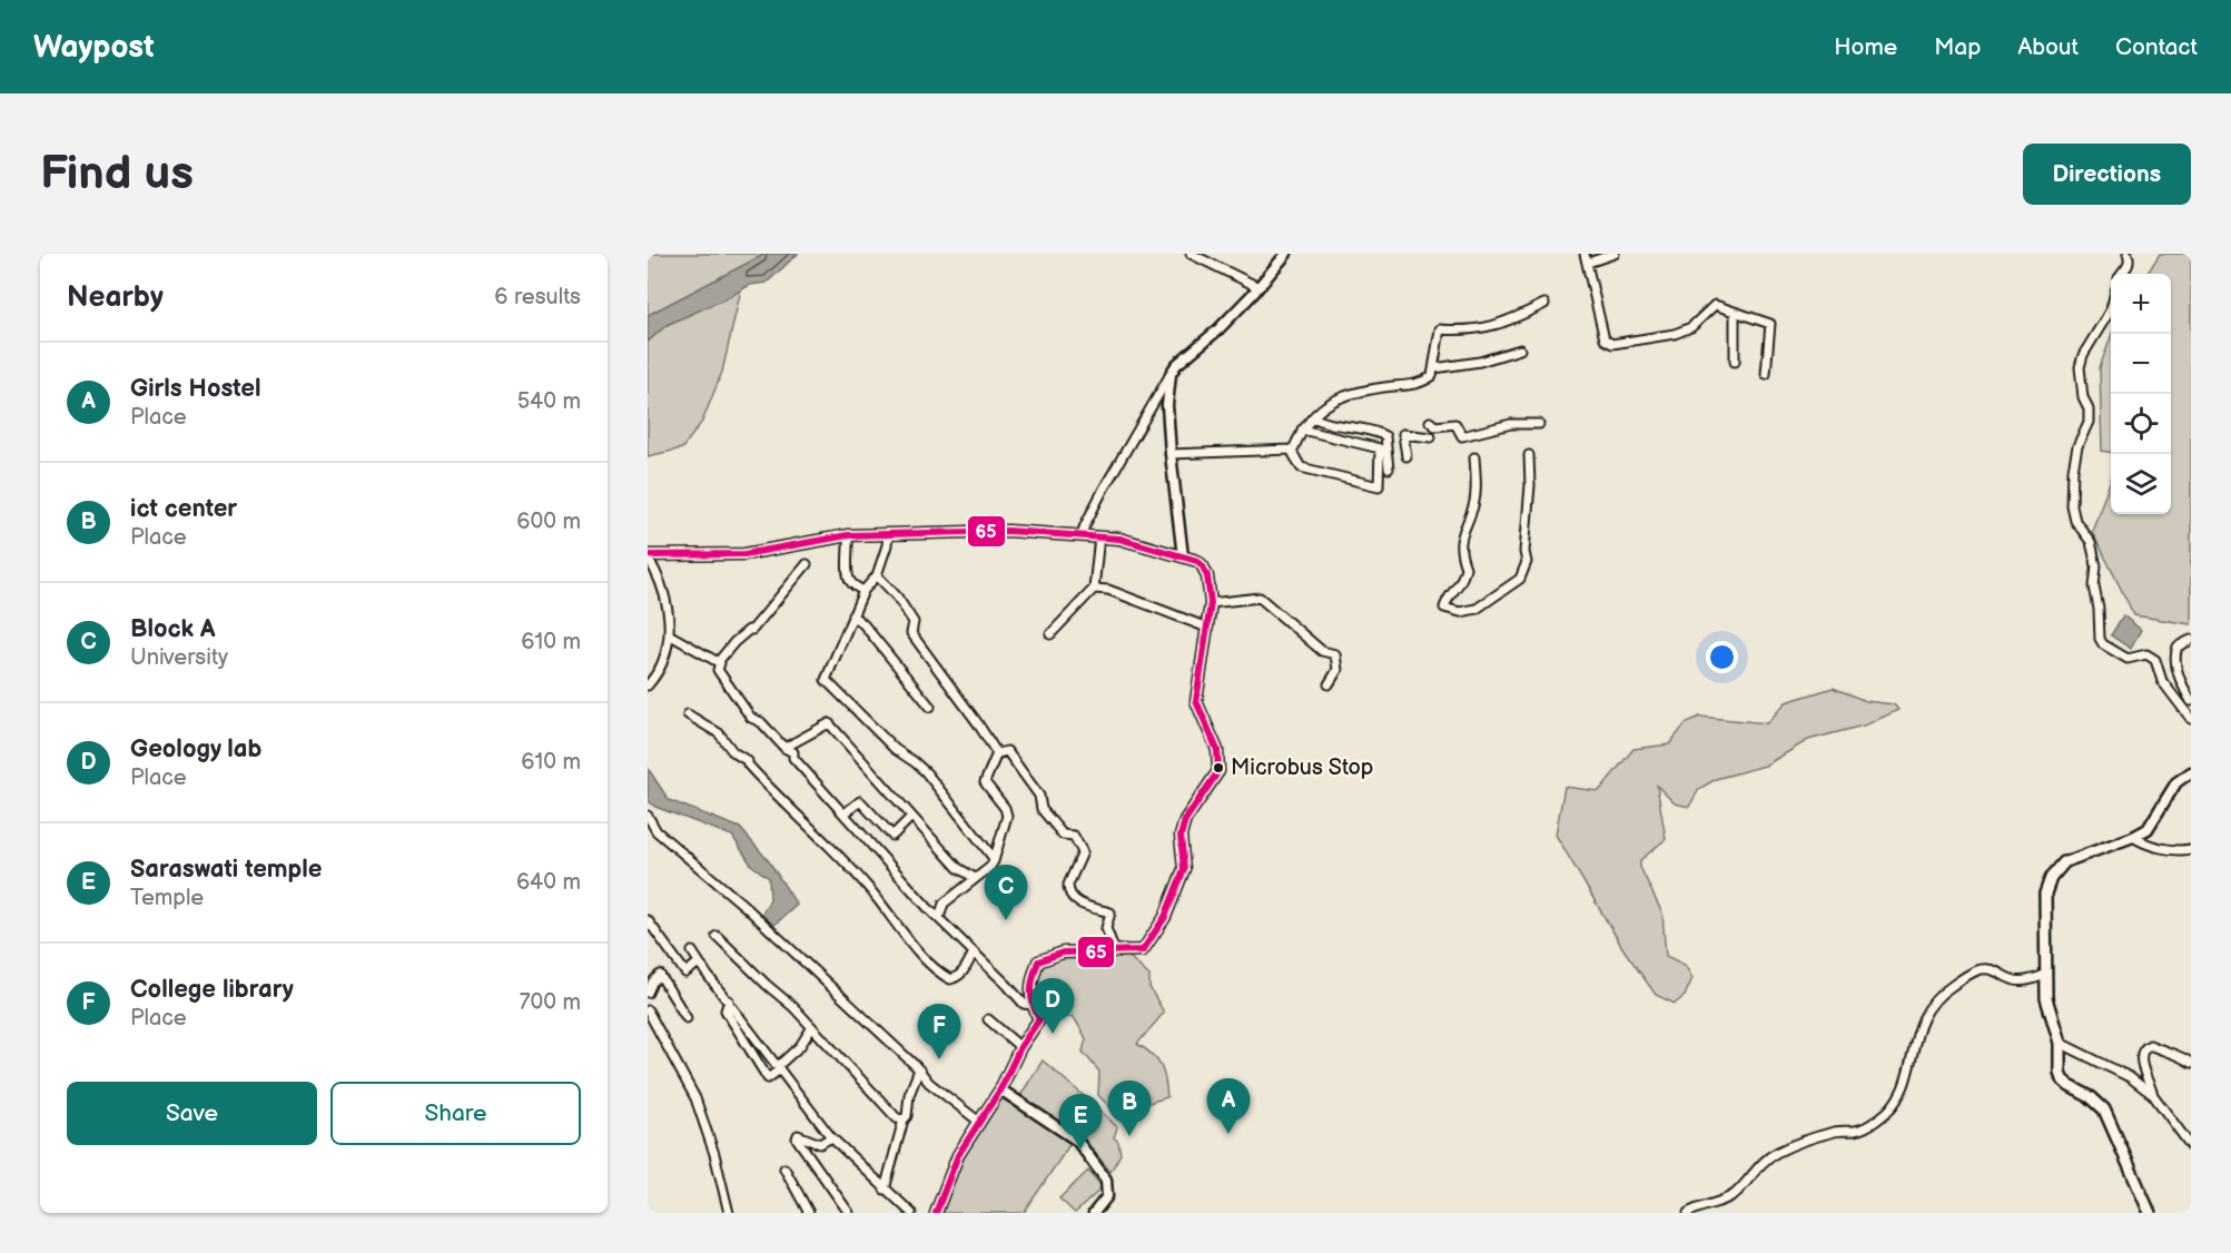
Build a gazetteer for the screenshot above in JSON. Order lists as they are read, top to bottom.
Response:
{
  "places": ["Microbus Stop"],
  "lines": ["transit line 65"],
  "page": {
    "header": "Waypost",
    "nav": [
      "Home",
      "Map",
      "About",
      "Contact"
    ],
    "buttons": [
      "Directions",
      ["Save", "Share"]
    ],
    "title": "Find us",
    "heading": ["Nearby", "6 results"],
    "map_buttons": ["+", "−"],
    "list": [
      {
        "mark": "A",
        "name": "Girls Hostel",
        "note": "Place",
        "value": "540 m"
      },
      {
        "mark": "B",
        "name": "ict center",
        "note": "Place",
        "value": "600 m"
      },
      {
        "mark": "C",
        "name": "Block A",
        "note": "University",
        "value": "610 m"
      },
      {
        "mark": "D",
        "name": "Geology lab",
        "note": "Place",
        "value": "610 m"
      },
      {
        "mark": "E",
        "name": "Saraswati temple",
        "note": "Temple",
        "value": "640 m"
      },
      {
        "mark": "F",
        "name": "College library",
        "note": "Place",
        "value": "700 m"
      }
    ],
    "pins": [
      "C",
      "D",
      "F",
      "A",
      "B",
      "E"
    ]
  }
}
